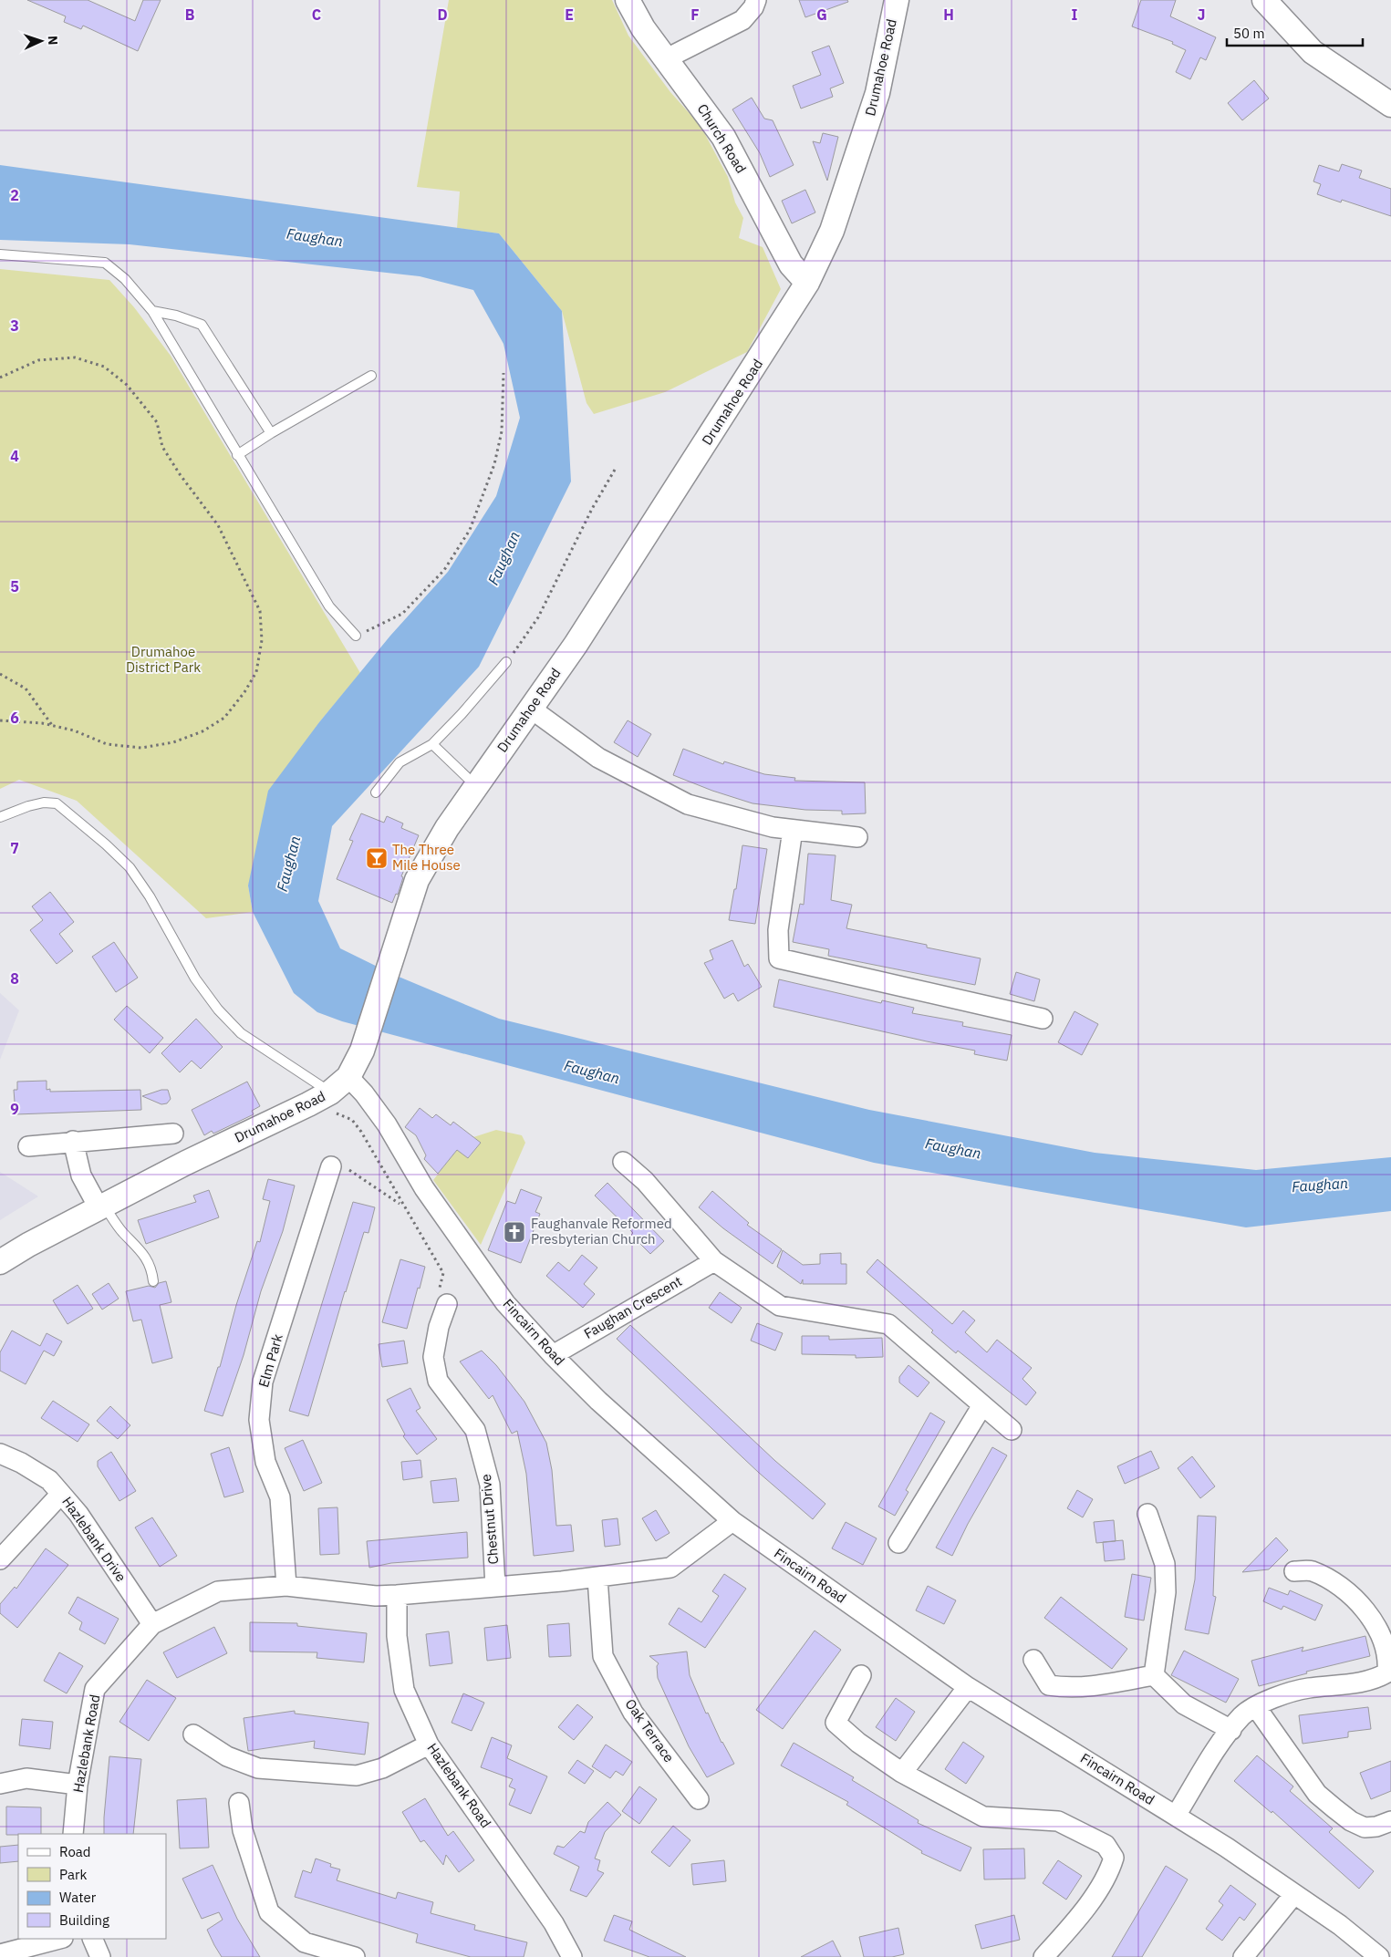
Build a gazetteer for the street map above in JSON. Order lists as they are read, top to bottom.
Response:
{
  "streets": {
    "street": [
      "Drumahoe Road",
      "Church Road",
      "Faughan Crescent",
      "Fincairn Road",
      "Elm Park",
      "Chestnut Drive",
      "Hazlebank Drive",
      "Oak Terrace",
      "Hazlebank Road"
    ]
  },
  "crossings": [
    ["Drumahoe Road", "Church Road"],
    ["Drumahoe Road", "Fincairn Road"],
    ["Faughan Crescent", "Fincairn Road"],
    ["Fincairn Road", "Hazlebank Road"],
    ["Elm Park", "Hazlebank Road"],
    ["Chestnut Drive", "Hazlebank Road"],
    ["Hazlebank Drive", "Hazlebank Road"],
    ["Oak Terrace", "Hazlebank Road"]
  ],
  "water": ["Faughan"],
  "parks": ["Drumahoe District Park"],
  "places": {
    "bar": ["The Three Mile House"],
    "church": ["Faughanvale Reformed Presbyterian Church"]
  },
  "legend": [
    "Road",
    "Park",
    "Water",
    "Building"
  ],
  "scale_bar": "50 m",
  "north": "right",
  "grid": {
    "columns": [
      "B",
      "C",
      "D",
      "E",
      "F",
      "G",
      "H",
      "I",
      "J"
    ],
    "rows": [
      "2",
      "3",
      "4",
      "5",
      "6",
      "7",
      "8",
      "9"
    ]
  }
}
